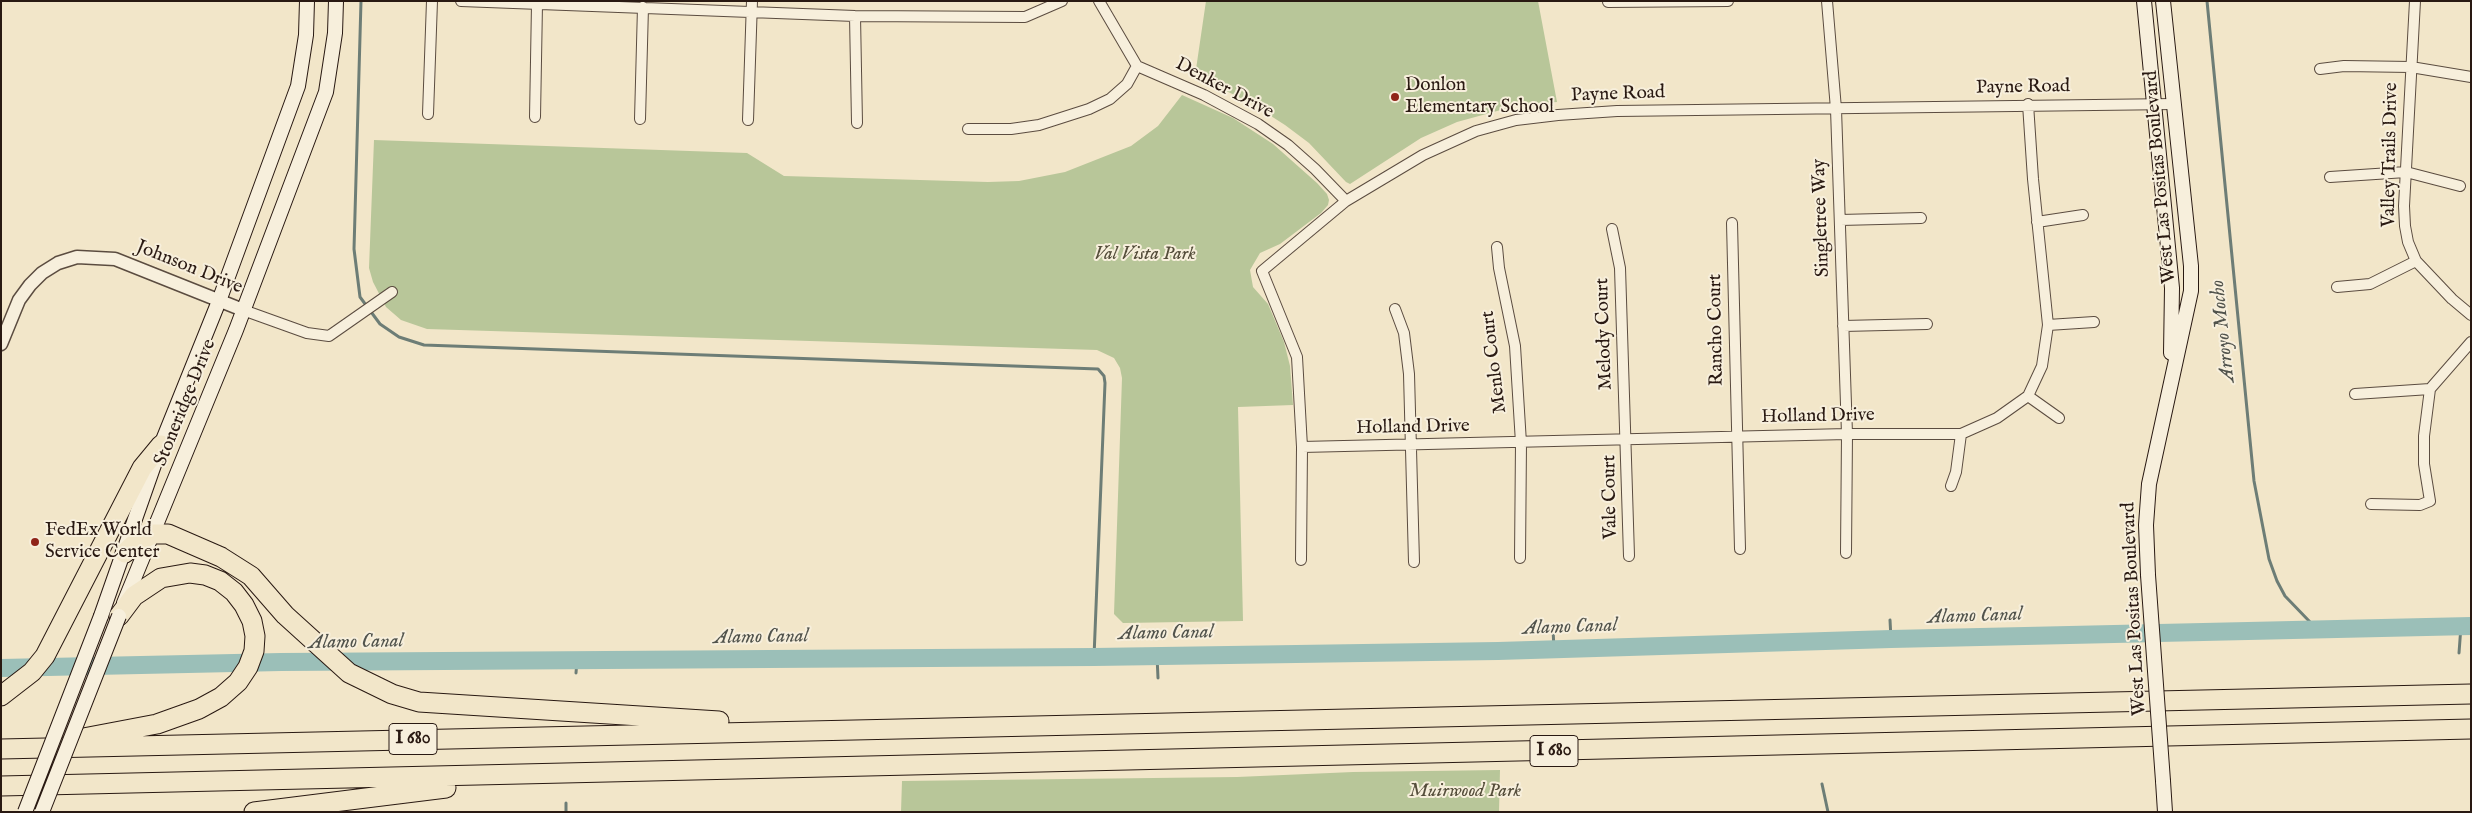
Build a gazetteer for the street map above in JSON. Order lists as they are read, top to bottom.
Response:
{
  "streets": {
    "highway": ["I 680"],
    "main road": ["West Las Positas Boulevard", "Stoneridge Drive"],
    "street": [
      "Payne Road",
      "Denker Drive",
      "Valley Trails Drive",
      "Singletree Way",
      "Johnson Drive",
      "Rancho Court",
      "Melody Court",
      "Menlo Court",
      "Holland Drive",
      "Vale Court"
    ]
  },
  "crossings": [
    ["Payne Road", "Denker Drive"],
    ["Payne Road", "West Las Positas Boulevard"],
    ["Payne Road", "Singletree Way"],
    ["Payne Road", "Holland Drive"],
    ["Singletree Way", "Holland Drive"],
    ["Johnson Drive", "Stoneridge Drive"],
    ["Rancho Court", "Holland Drive"],
    ["Melody Court", "Holland Drive"],
    ["Melody Court", "Vale Court"],
    ["Menlo Court", "Holland Drive"],
    ["Holland Drive", "Vale Court"]
  ],
  "water": ["Arroyo Mocho", "Alamo Canal"],
  "parks": ["Val Vista Park", "Muirwood Park"],
  "places": ["Donlon Elementary School", "FedEx World Service Center"]
}
